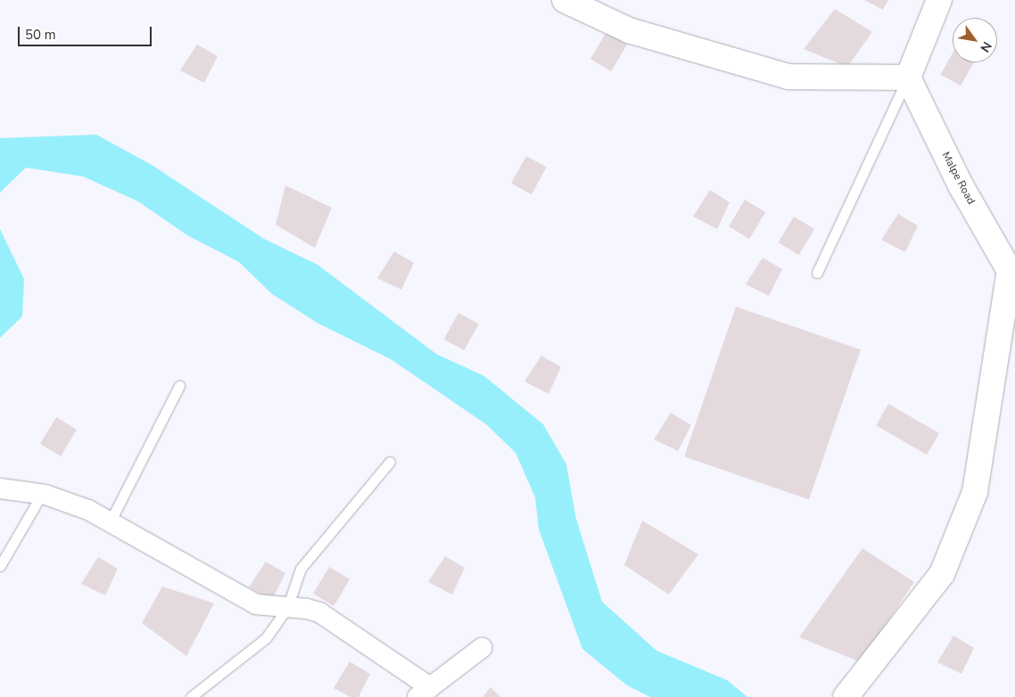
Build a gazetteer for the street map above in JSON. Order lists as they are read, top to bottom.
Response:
{
  "streets": {
    "street": ["Malpe Road"]
  },
  "scale_bar": "50 m",
  "north": "bottom right"
}
